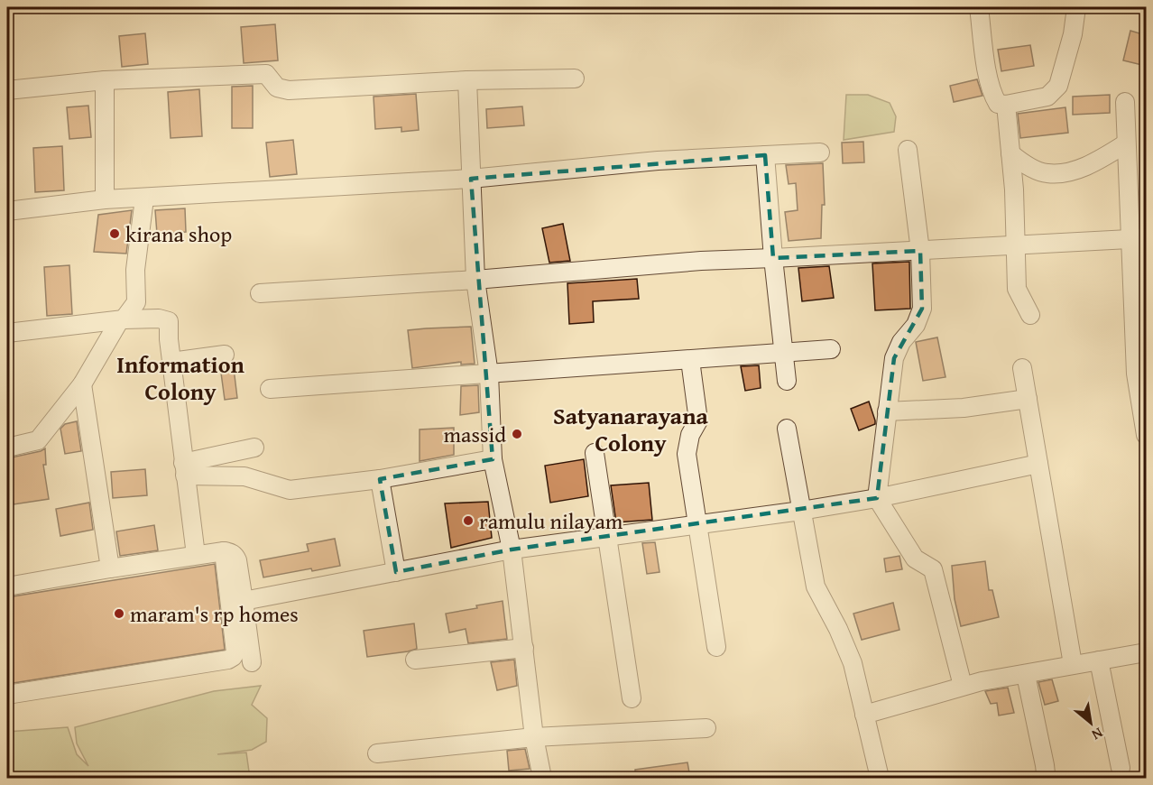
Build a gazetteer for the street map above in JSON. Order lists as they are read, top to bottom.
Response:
{
  "districts": ["Information Colony", "Satyanarayana Colony"],
  "places": [
    "kirana shop",
    "massid",
    "ramulu nilayam",
    "maram's rp homes"
  ],
  "north": "bottom right"
}
